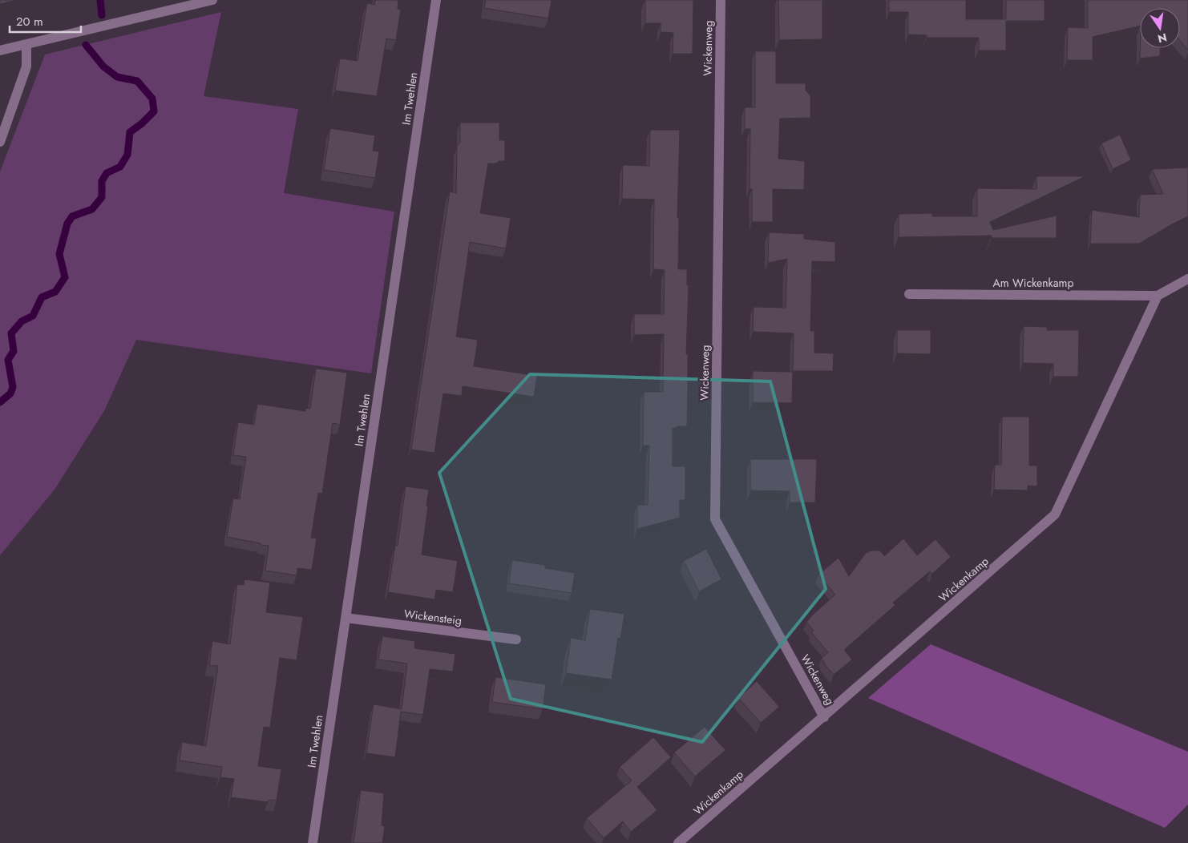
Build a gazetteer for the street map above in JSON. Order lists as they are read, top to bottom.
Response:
{
  "streets": {
    "street": [
      "Wickenweg",
      "Im Twehlen",
      "Am Wickenkamp",
      "Wickenkamp",
      "Wickensteig"
    ]
  },
  "crossings": [
    ["Wickenweg", "Wickenkamp"],
    ["Im Twehlen", "Wickensteig"],
    ["Am Wickenkamp", "Wickenkamp"]
  ],
  "scale_bar": "20 m",
  "north": "bottom"
}
